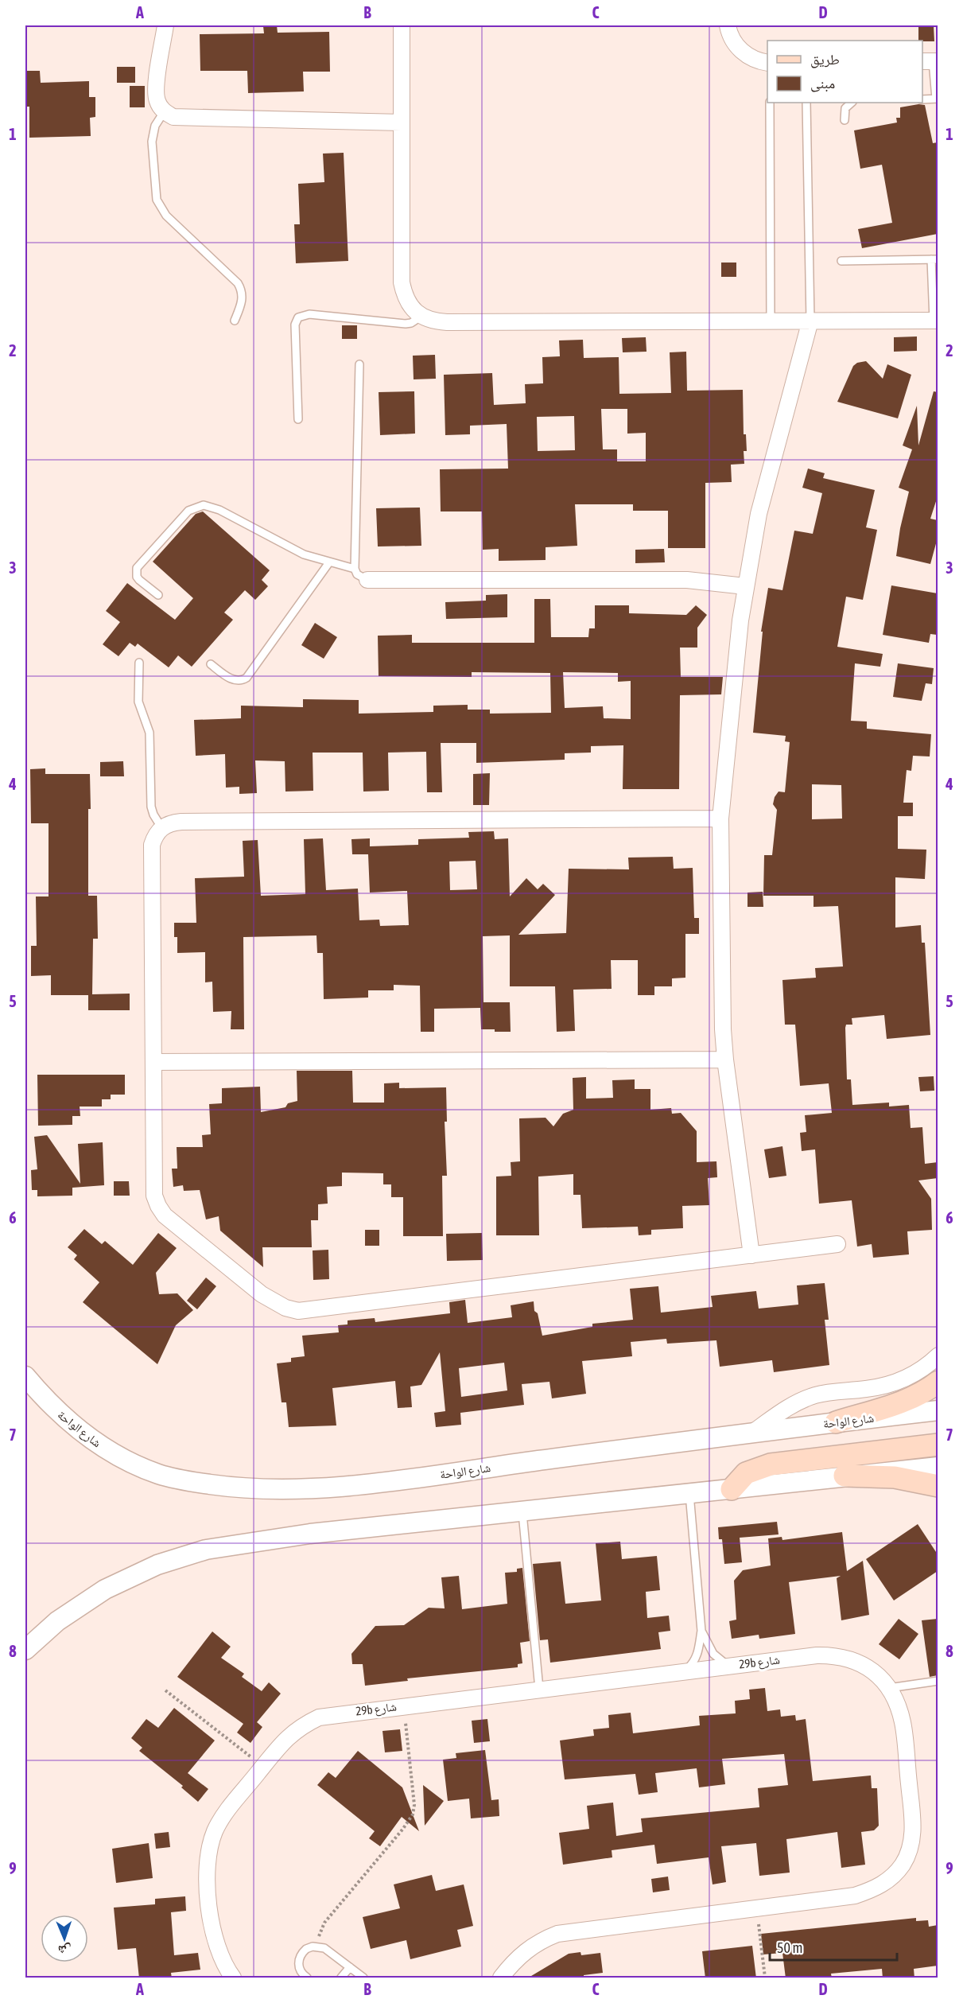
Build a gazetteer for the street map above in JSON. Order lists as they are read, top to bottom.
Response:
{
  "streets": {
    "street": ["شارع الواحة", "29b شارع"]
  },
  "legend": ["طريق", "مبنى"],
  "scale_bar": "50 m",
  "north": "bottom",
  "grid": {
    "columns": [
      "A",
      "B",
      "C",
      "D"
    ],
    "rows": [
      "1",
      "2",
      "3",
      "4",
      "5",
      "6",
      "7",
      "8",
      "9"
    ]
  }
}
